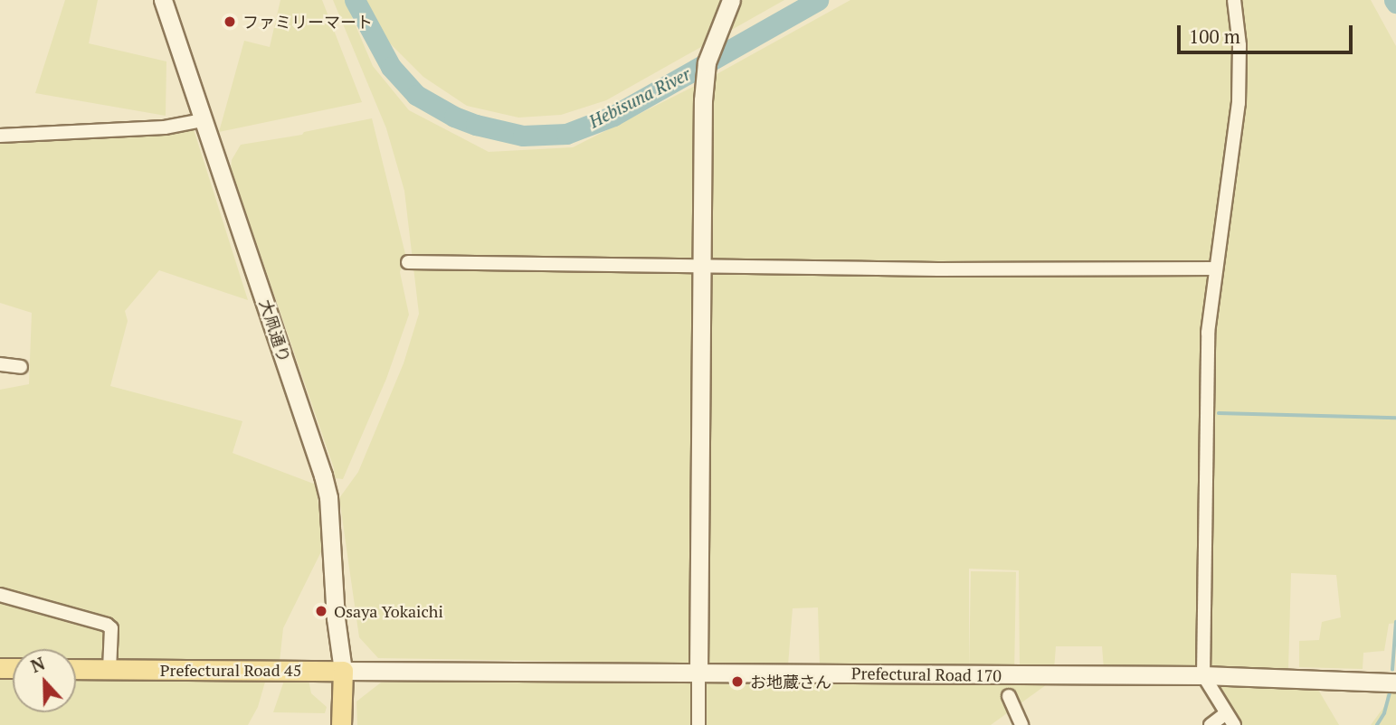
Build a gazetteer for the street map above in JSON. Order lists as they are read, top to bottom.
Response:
{
  "streets": {
    "main road": ["Prefectural Road 45"],
    "street": ["大凧通り", "Prefectural Road 170"]
  },
  "crossings": [
    ["大凧通り", "Prefectural Road 45"],
    ["大凧通り", "Prefectural Road 170"],
    ["Prefectural Road 45", "Prefectural Road 170"]
  ],
  "water": ["Hebisuna River"],
  "places": ["ファミリーマート", "Osaya Yokaichi", "お地蔵さん"],
  "scale_bar": "100 m",
  "north": "top"
}
